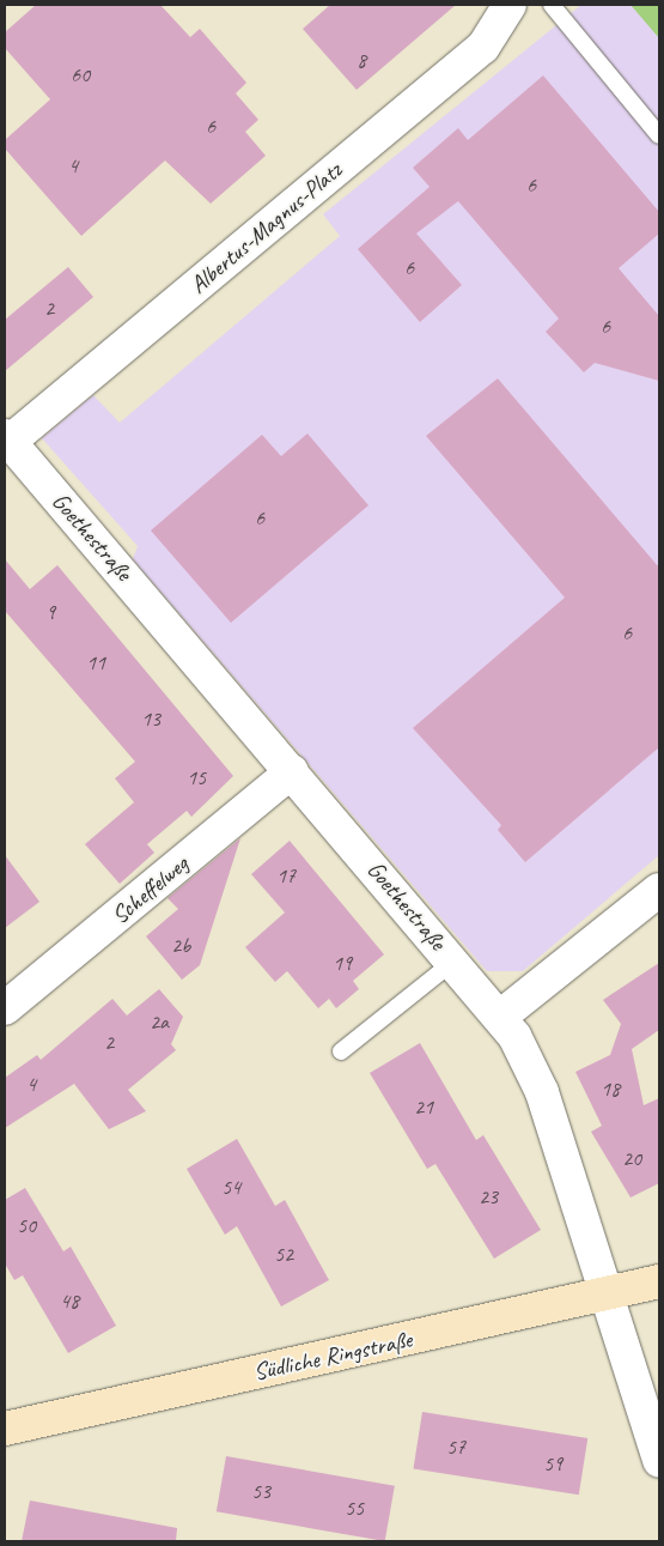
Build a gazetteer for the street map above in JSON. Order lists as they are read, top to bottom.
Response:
{
  "streets": {
    "main road": ["Südliche Ringstraße"],
    "street": ["Albertus-Magnus-Platz", "Goethestraße", "Scheffelweg"]
  },
  "crossings": [
    ["Albertus-Magnus-Platz", "Goethestraße"],
    ["Goethestraße", "Scheffelweg"],
    ["Goethestraße", "Südliche Ringstraße"]
  ],
  "house_numbers": [
    "8",
    "60",
    "6",
    "4",
    "6",
    "6",
    "2",
    "6",
    "6",
    "9",
    "6",
    "11",
    "13",
    "15",
    "17",
    "2b",
    "19",
    "2a",
    "2",
    "4",
    "18",
    "21",
    "20",
    "54",
    "23",
    "50",
    "52",
    "48",
    "57",
    "59",
    "53",
    "55"
  ]
}
